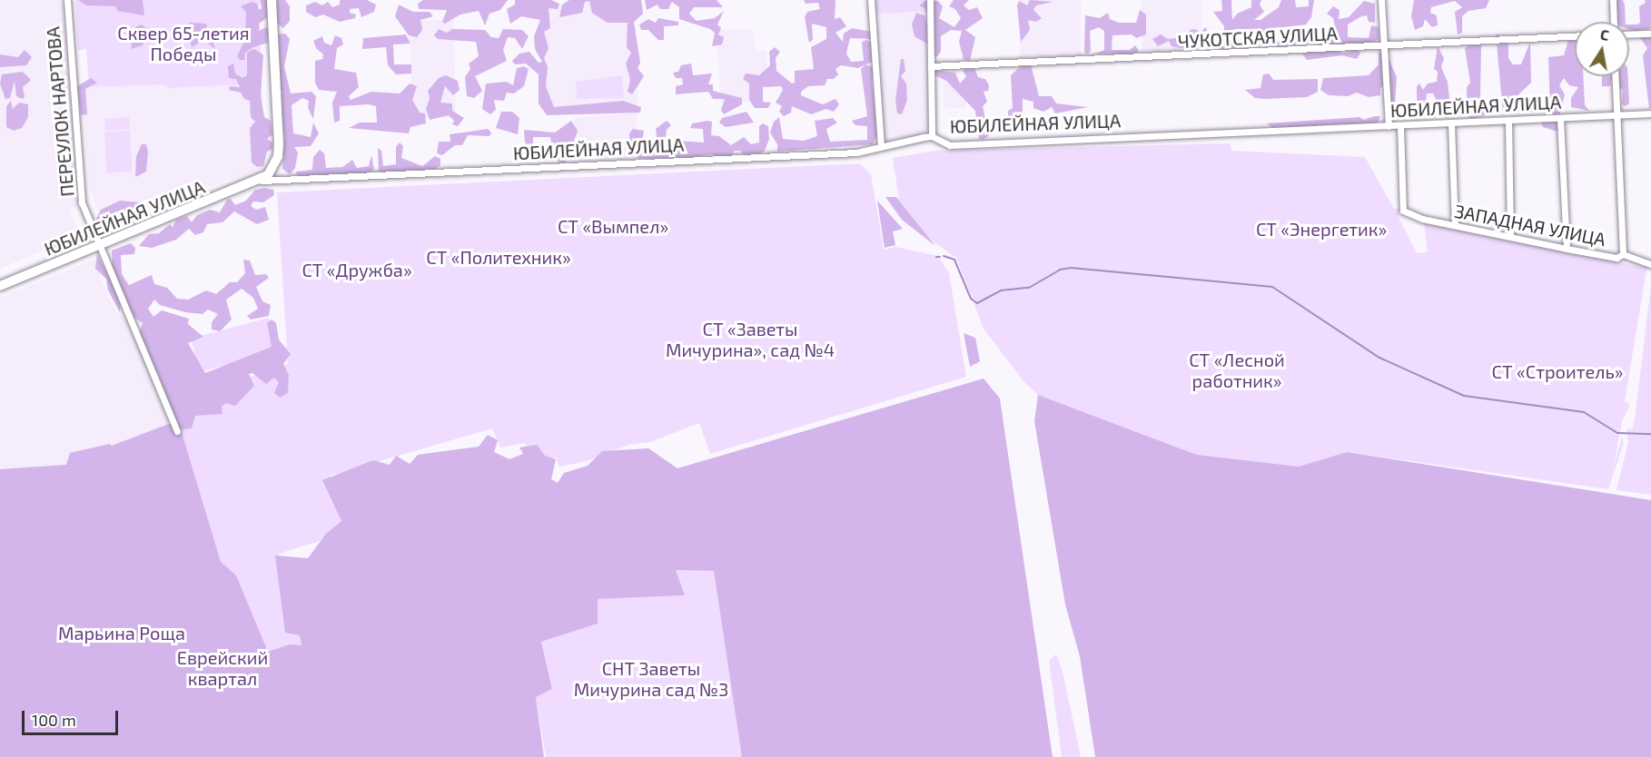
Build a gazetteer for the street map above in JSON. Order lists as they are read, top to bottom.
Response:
{
  "streets": {
    "street": [
      "ЧУКОТСКАЯ УЛИЦА",
      "ЮБИЛЕЙНАЯ УЛИЦА",
      "ПЕРЕУЛОК НАРТОВА",
      "ЗАПАДНАЯ УЛИЦА"
    ]
  },
  "crossings": [
    ["ЮБИЛЕЙНАЯ УЛИЦА", "ПЕРЕУЛОК НАРТОВА"],
    ["ЮБИЛЕЙНАЯ УЛИЦА", "ЗАПАДНАЯ УЛИЦА"]
  ],
  "parks": [
    "Сквер 65-летия Победы",
    "СТ «Вымпел»",
    "СТ «Энергетик»",
    "СТ «Политехник»",
    "СТ «Дружба»",
    "СТ «Заветы Мичурина», сад №4",
    "СТ «Лесной работник»",
    "СТ «Строитель»",
    "Марьина Роща",
    "Еврейский квартал",
    "СНТ Заветы Мичурина сад №3"
  ],
  "scale_bar": "100 m",
  "north": "top"
}
